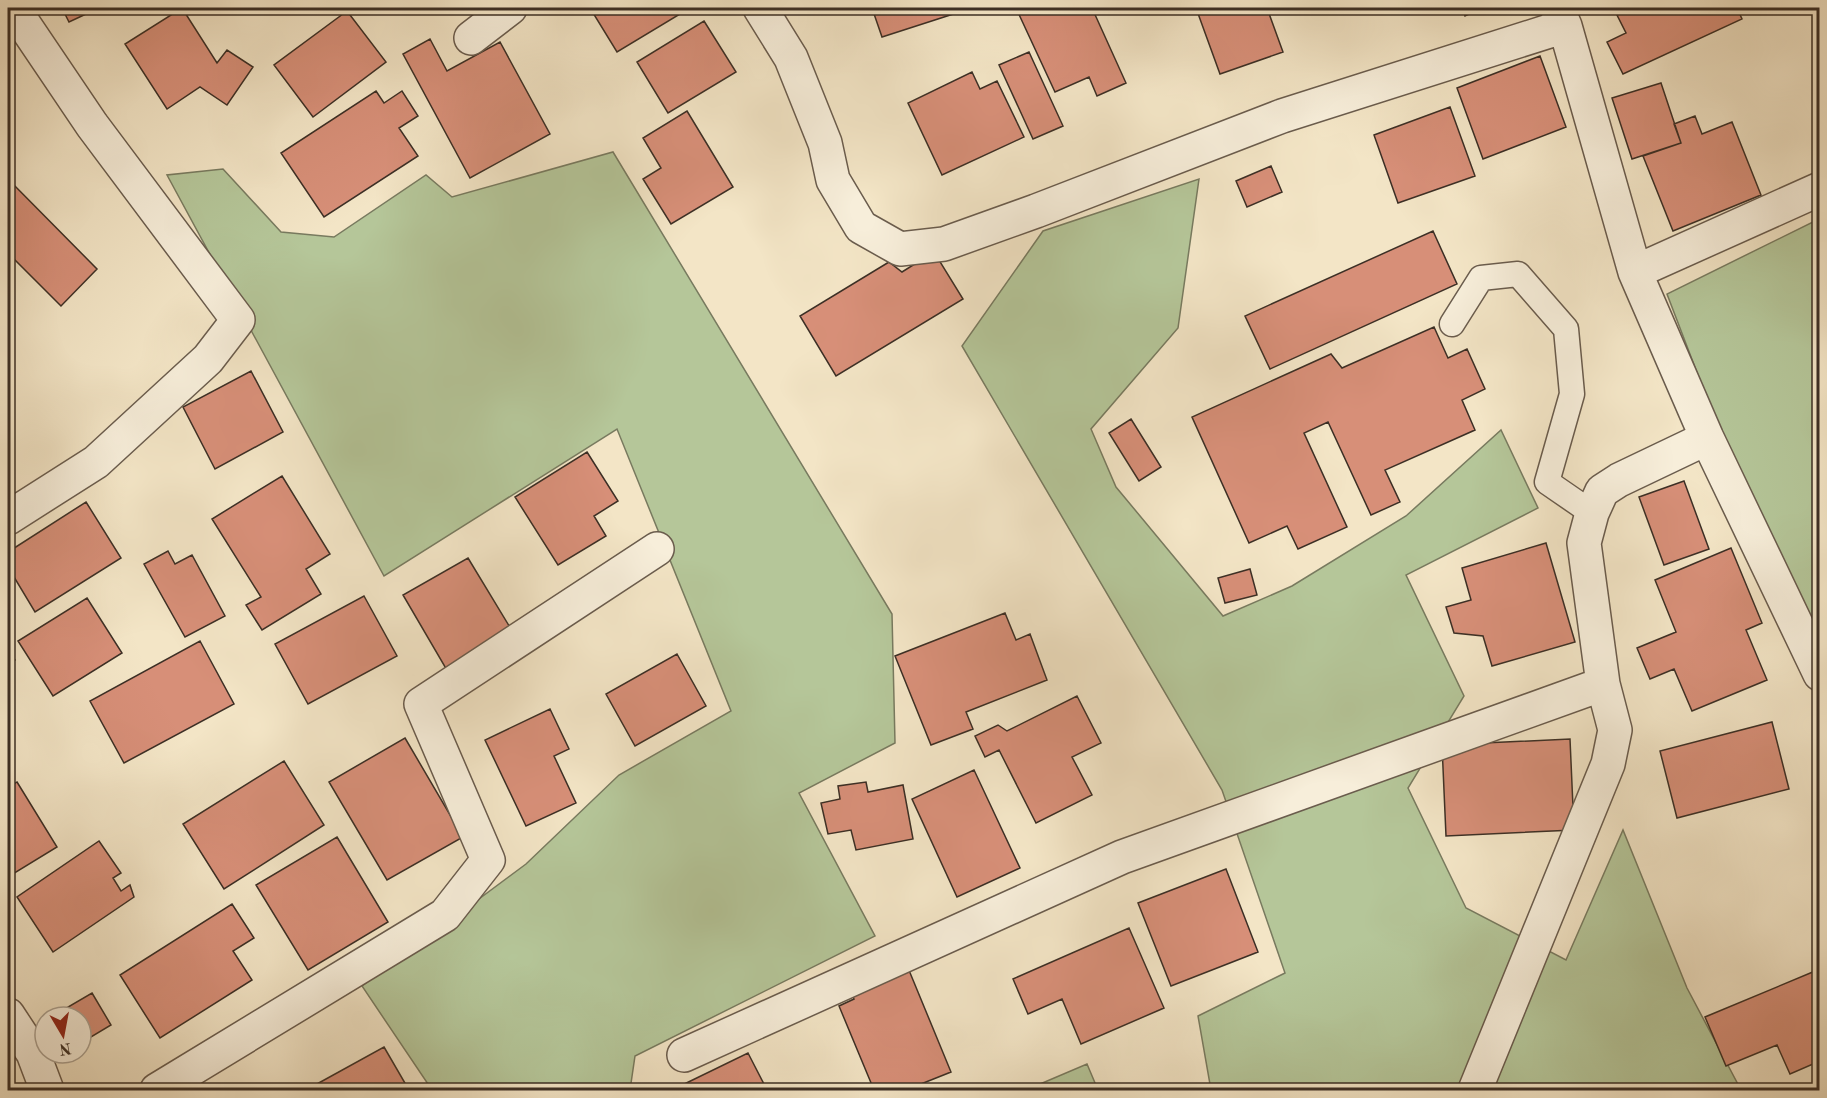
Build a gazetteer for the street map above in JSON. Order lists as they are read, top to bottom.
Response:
{
  "north": "bottom"
}
